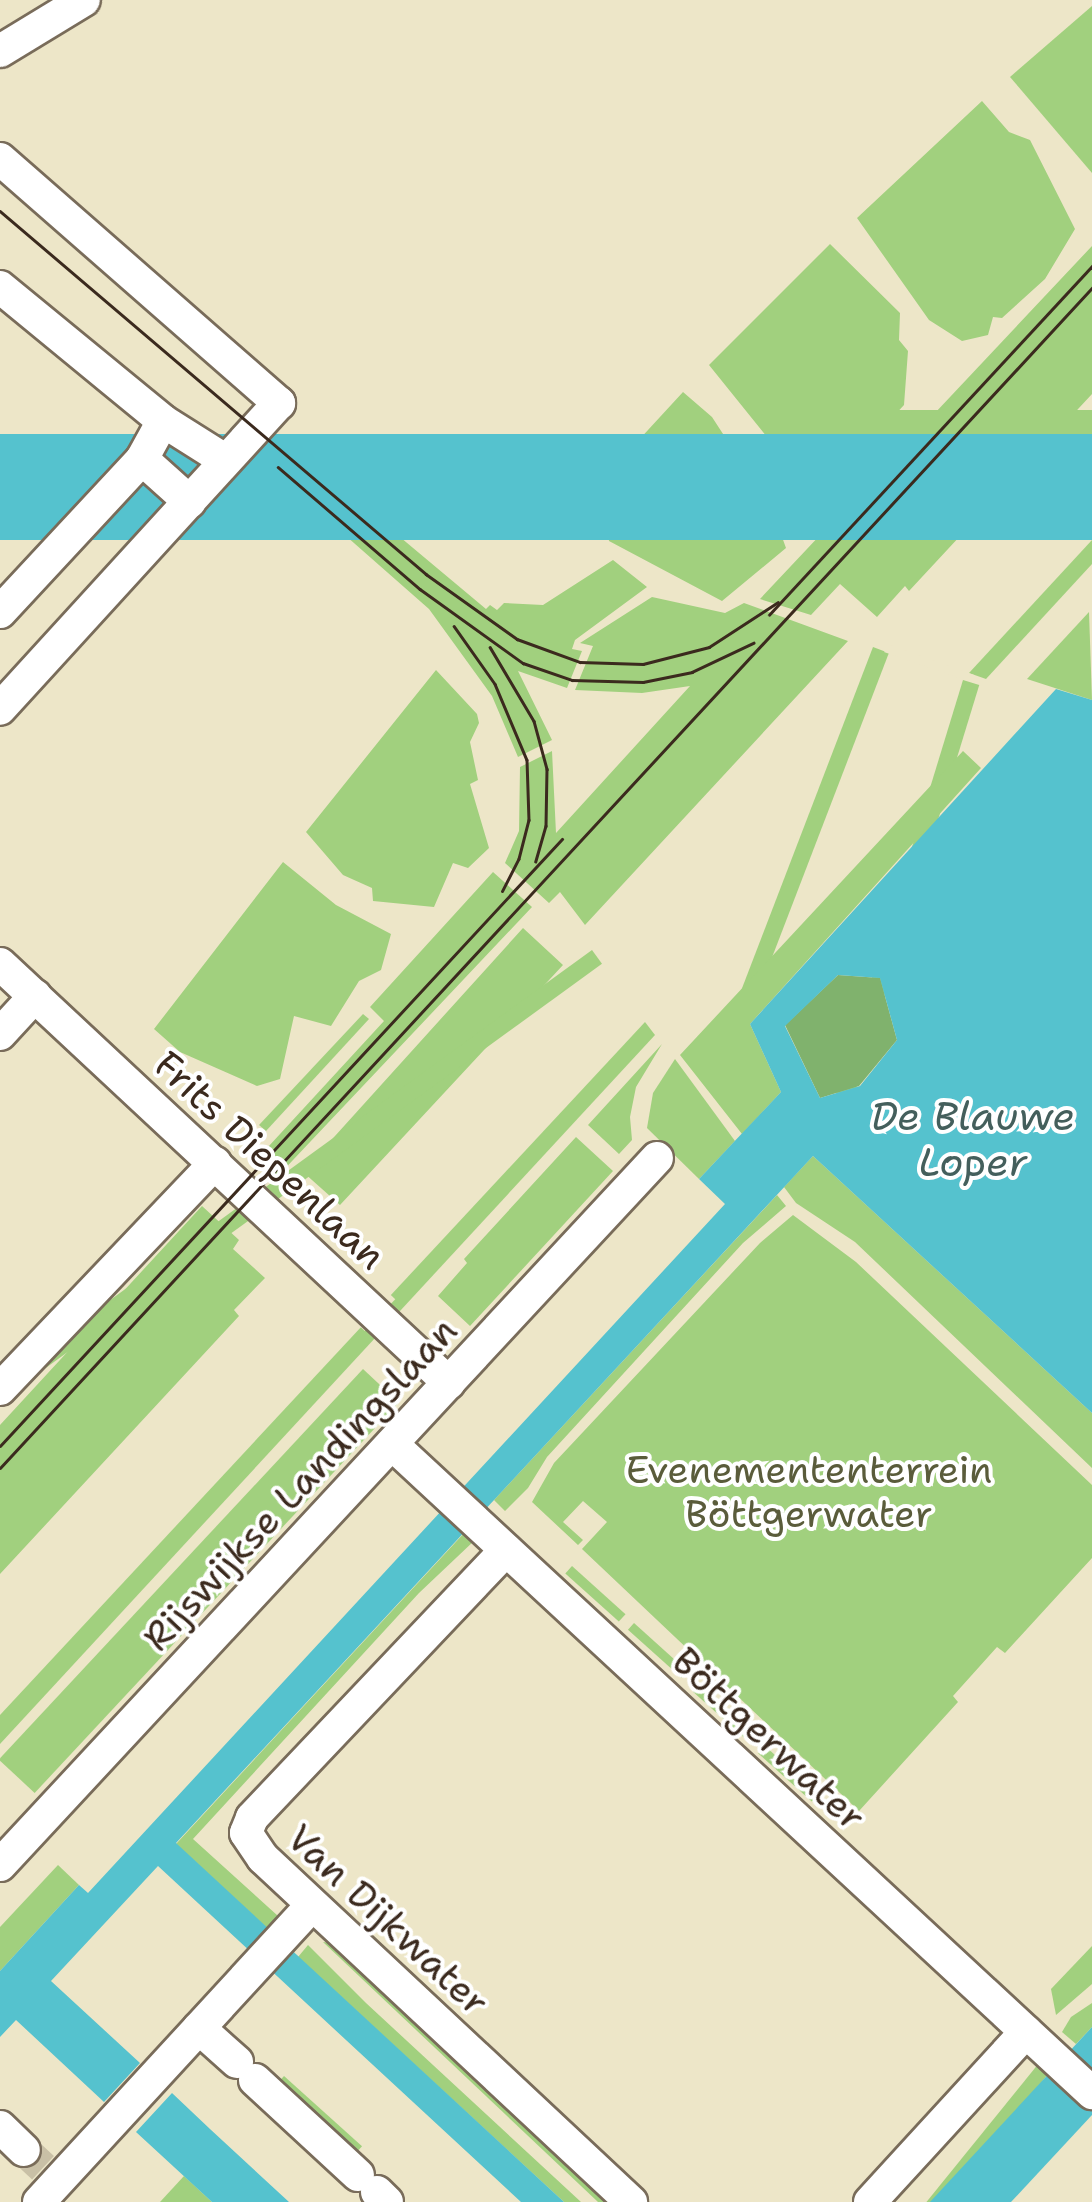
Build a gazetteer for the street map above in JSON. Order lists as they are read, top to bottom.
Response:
{
  "streets": {
    "street": [
      "Frits Diepenlaan",
      "Rijswijkse Landingslaan",
      "Böttgerwater",
      "Van Dijkwater"
    ]
  },
  "crossings": [
    ["Frits Diepenlaan", "Rijswijkse Landingslaan"],
    ["Rijswijkse Landingslaan", "Böttgerwater"],
    ["Böttgerwater", "Van Dijkwater"]
  ],
  "water": ["De Blauwe Loper"],
  "parks": ["Evenemententerrein Böttgerwater"]
}
